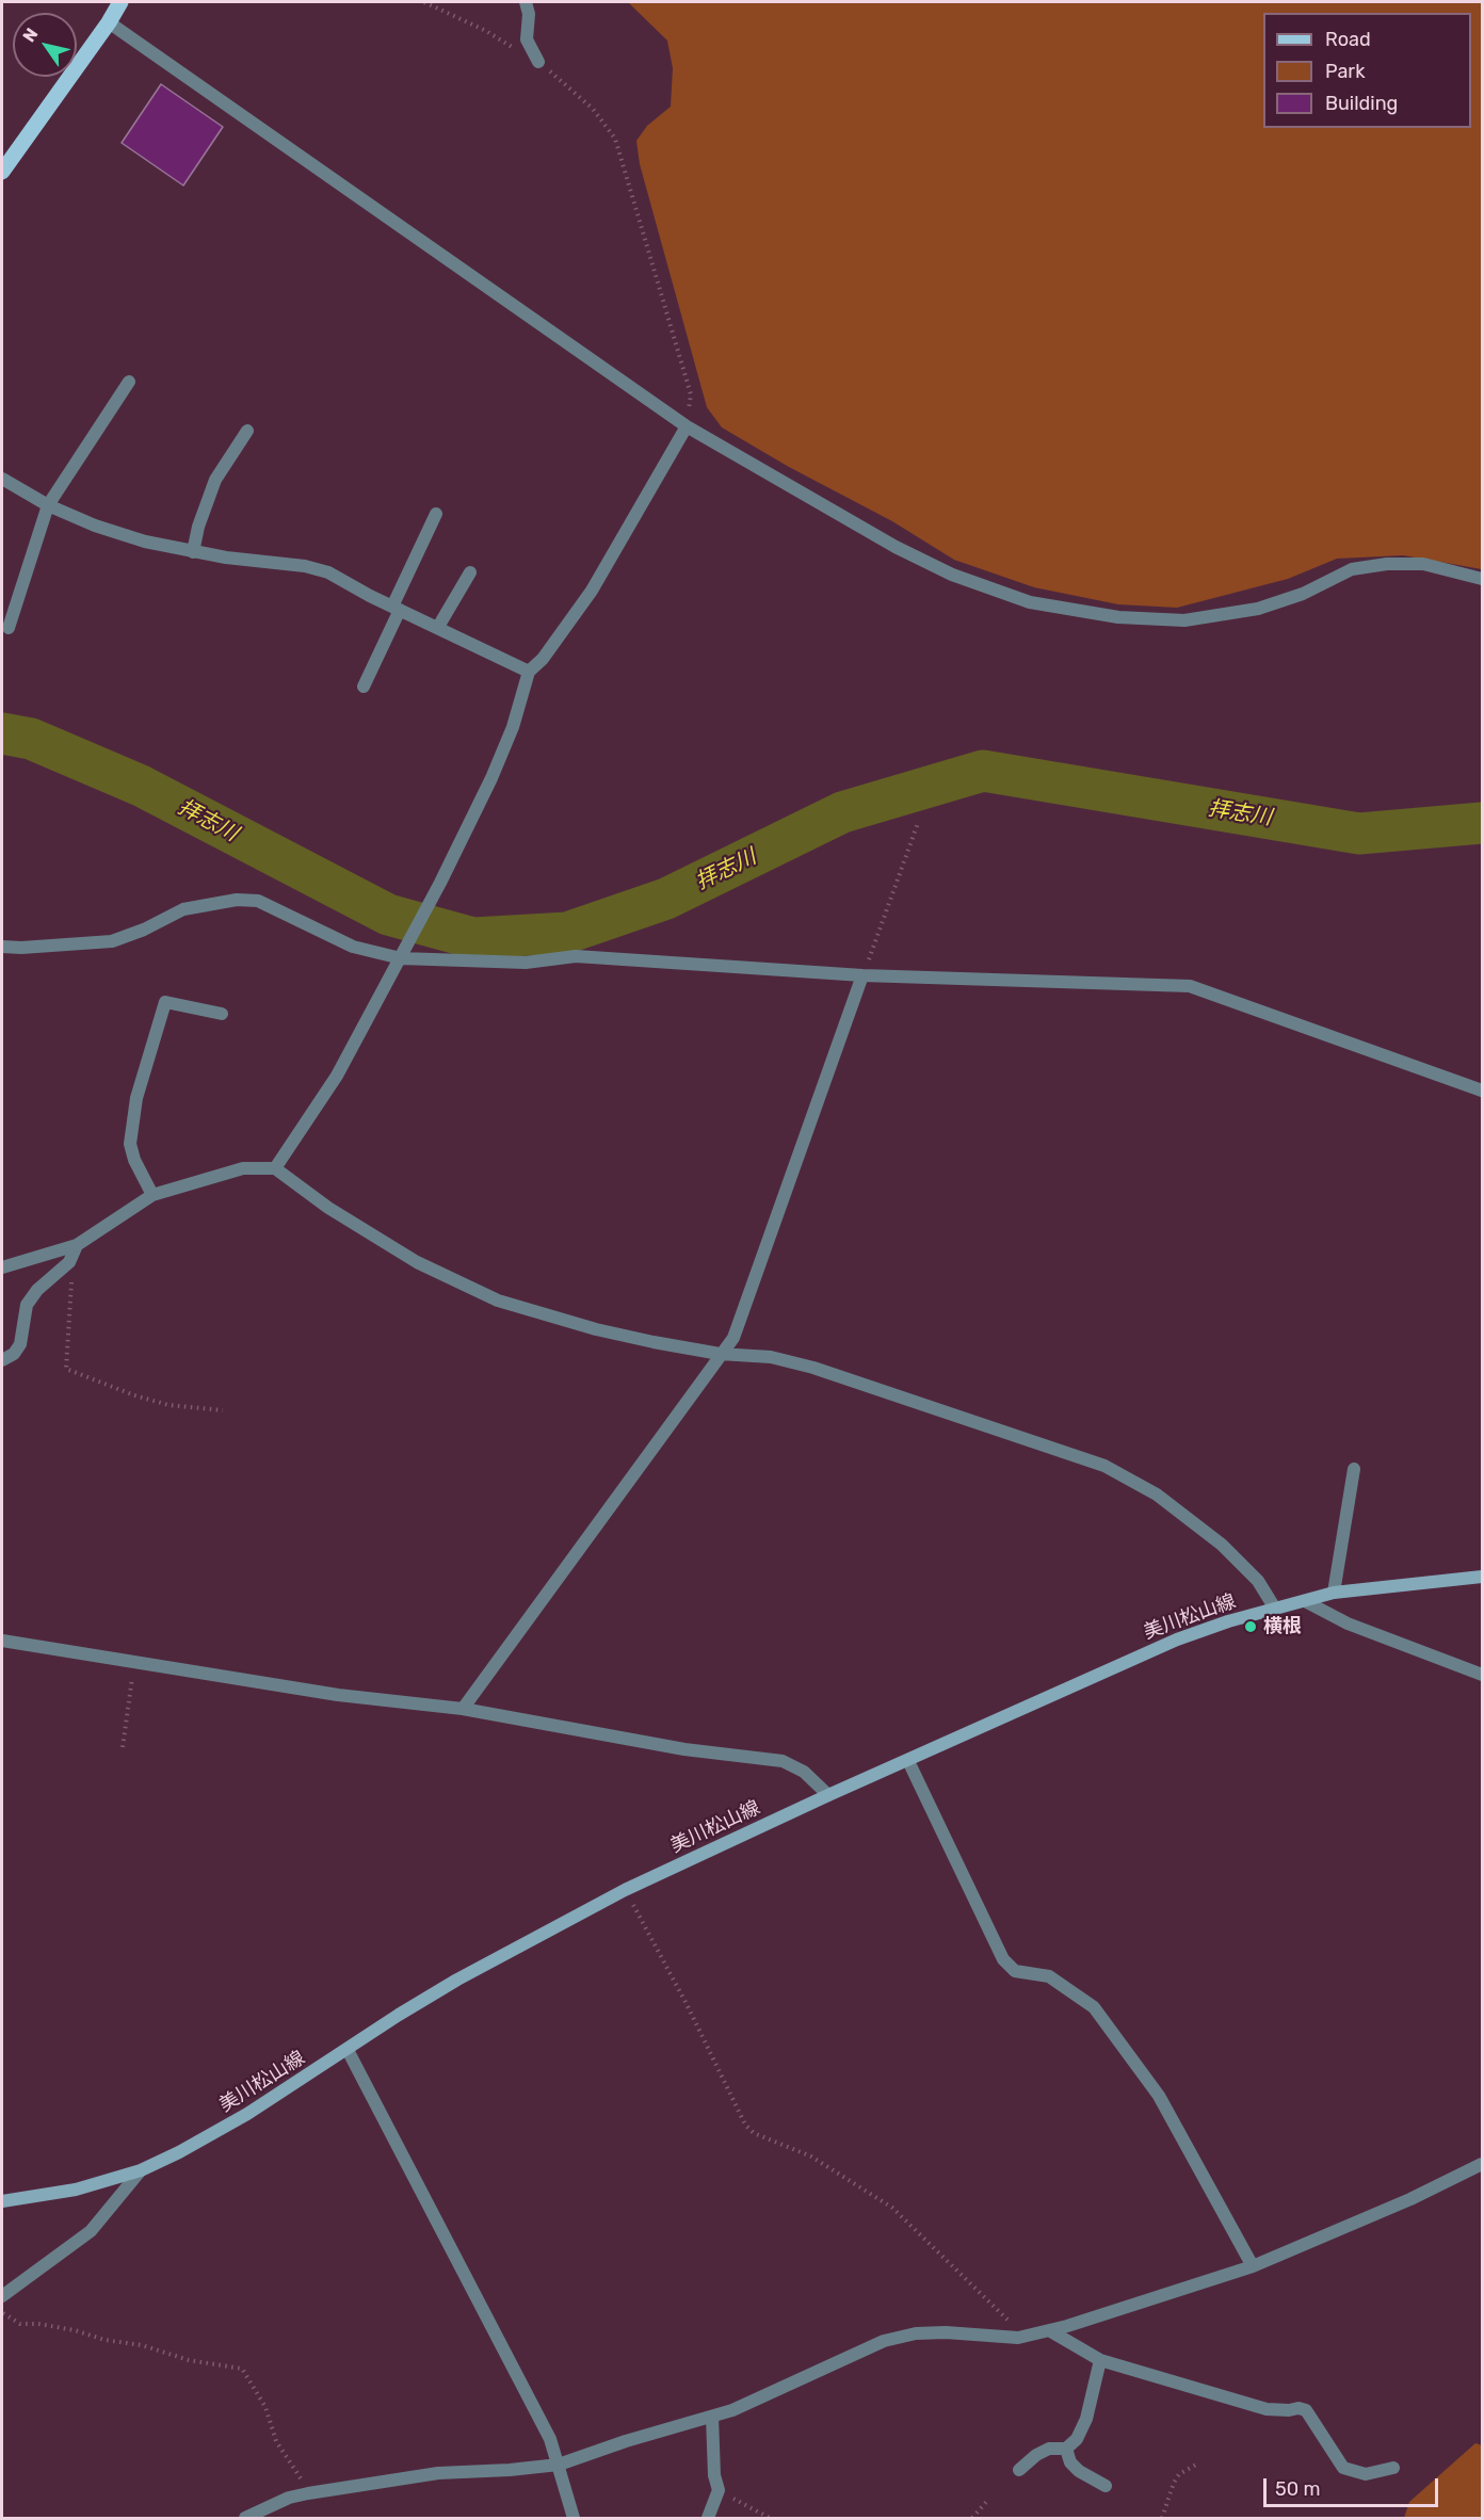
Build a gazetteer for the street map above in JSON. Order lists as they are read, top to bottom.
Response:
{
  "streets": {
    "main road": ["美川松山線"]
  },
  "water": ["拝志川"],
  "places": ["横根"],
  "legend": ["Road", "Park", "Building"],
  "scale_bar": "50 m",
  "north": "top left"
}
